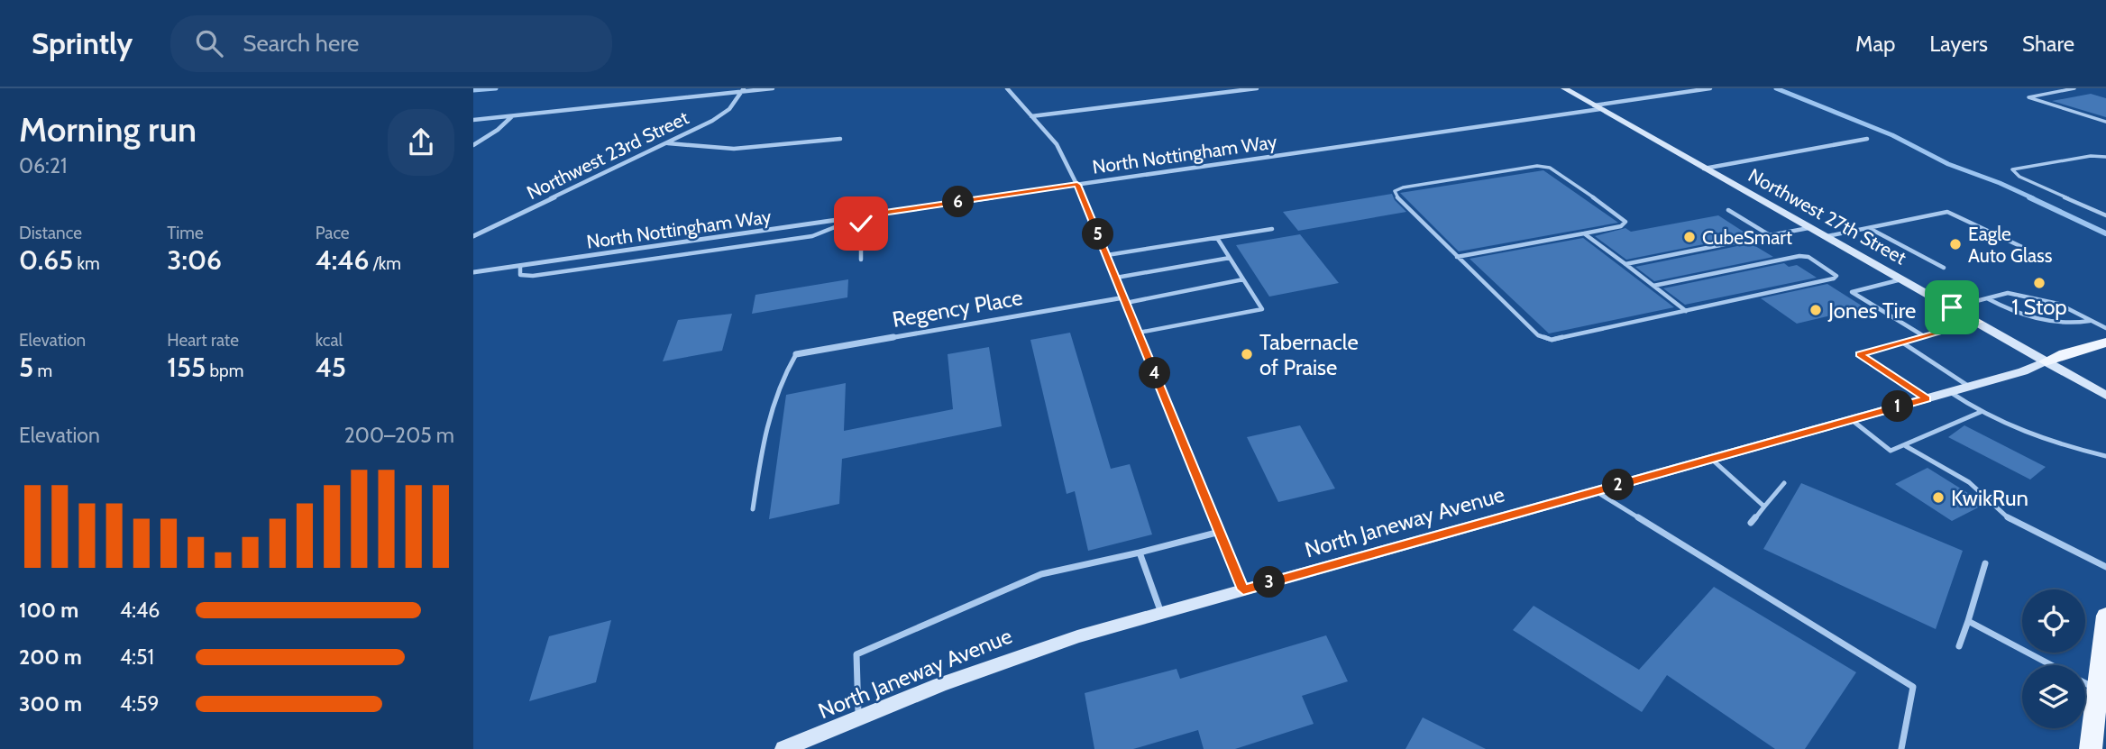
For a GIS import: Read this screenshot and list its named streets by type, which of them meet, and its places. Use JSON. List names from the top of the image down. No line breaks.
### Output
{"streets":{"main road":["Northwest 27th Street","North Janeway Avenue"],"street":["North Nottingham Way","Northwest 23rd Street","Regency Place"]},"crossings":[["North Nottingham Way","Northwest 27th Street"],["Northwest 27th Street","North Janeway Avenue"]],"places":["CubeSmart","Eagle Auto Glass","1 Stop","Jones Tire","Tabernacle of Praise","KwikRun"],"page":{"header":"Sprintly","search":"Search here","nav":["Map","Layers","Share"],"heading":["Morning run","06:21"],"pins":["6","5","4","1","2","3"],"stats":[["Distance","0.65 km"],["Time","3:06"],["Pace","4:46 /km"],["Elevation","5 m"],["Heart rate","155 bpm"],["kcal","45"]],"chart":["Elevation","200–205 m"],"list":[{"name":"100 m","note":"4:46"},{"name":"200 m","note":"4:51"},{"name":"300 m","note":"4:59"}]}}
